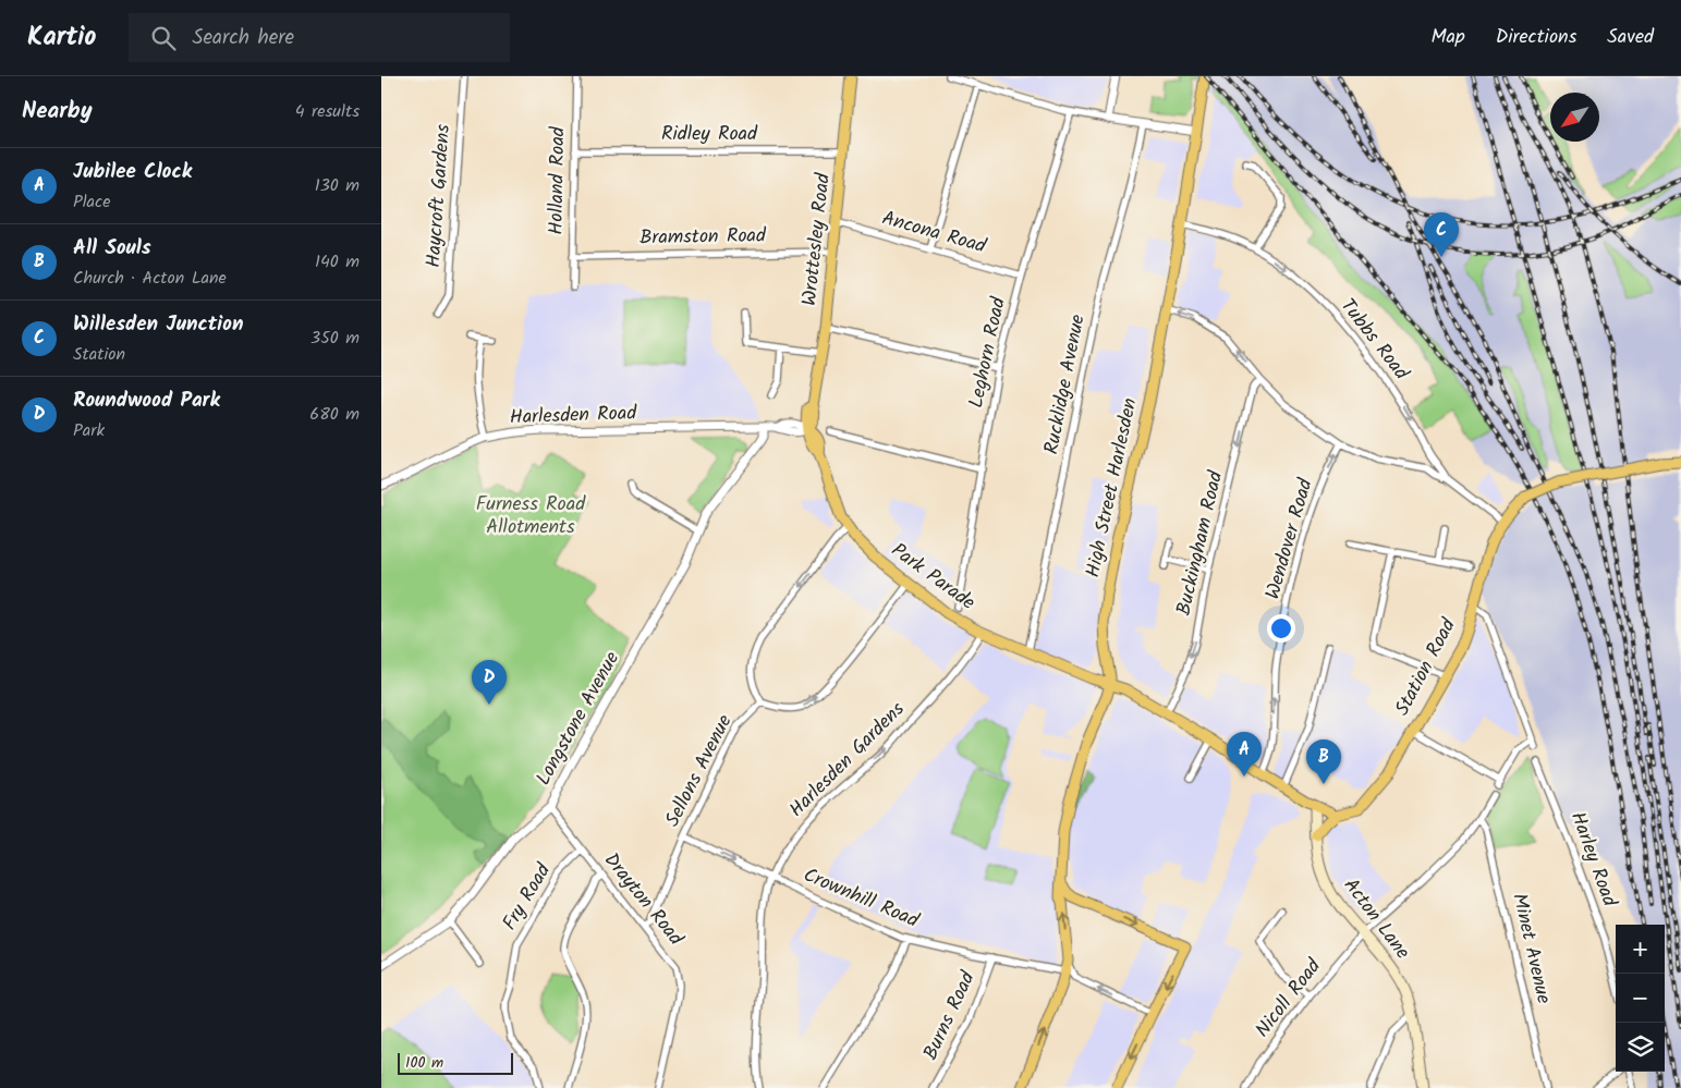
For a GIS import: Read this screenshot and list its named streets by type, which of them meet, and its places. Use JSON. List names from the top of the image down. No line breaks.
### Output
{"streets":{"main road":["Wrottesley Road","High Street Harlesden","Park Parade","Station Road","Acton Lane"],"street":["Ridley Road","Holland Road","Haycroft Gardens","Ancona Road","Bramston Road","Tubbs Road","Leghorn Road","Rucklidge Avenue","Harlesden Road","Wendover Road","Buckingham Road","Longstone Avenue","Harlesden Gardens","Sellons Avenue","Harley Road","Fry Road","Crownhill Road","Drayton Road","Minet Avenue","Nicoll Road","Burns Road"]},"crossings":[["Ridley Road","Holland Road"],["Ridley Road","Wrottesley Road"],["Holland Road","Bramston Road"],["Ancona Road","Wrottesley Road"],["Ancona Road","Leghorn Road"],["Bramston Road","Wrottesley Road"],["Wrottesley Road","Harlesden Road"],["Wrottesley Road","Park Parade"],["Tubbs Road","High Street Harlesden"],["Tubbs Road","Station Road"],["Rucklidge Avenue","Park Parade"],["Harlesden Road","Longstone Avenue"],["High Street Harlesden","Park Parade"],["Park Parade","Harlesden Gardens"],["Longstone Avenue","Drayton Road"],["Harlesden Gardens","Crownhill Road"],["Sellons Avenue","Crownhill Road"],["Sellons Avenue","Drayton Road"],["Fry Road","Drayton Road"],["Crownhill Road","Burns Road"],["Acton Lane","Nicoll Road"],["Minet Avenue","Nicoll Road"]],"one_way":["Tubbs Road","Buckingham Road","Harlesden Gardens"],"parks":["Furness Road Allotments"],"scale_bar":"100 m","north":"bottom left","page":{"header":"Kartio","search":"Search here","nav":["Map","Directions","Saved"],"heading":["Nearby","4 results"],"list":[{"mark":"A","name":"Jubilee Clock","note":"Place","value":"130 m"},{"mark":"B","name":"All Souls","note":"Church · Acton Lane","value":"140 m"},{"mark":"C","name":"Willesden Junction","note":"Station","value":"350 m"},{"mark":"D","name":"Roundwood Park","note":"Park","value":"680 m"}],"pins":["C","D","A","B"],"map_buttons":["+","−"],"scale":"100 m"}}
